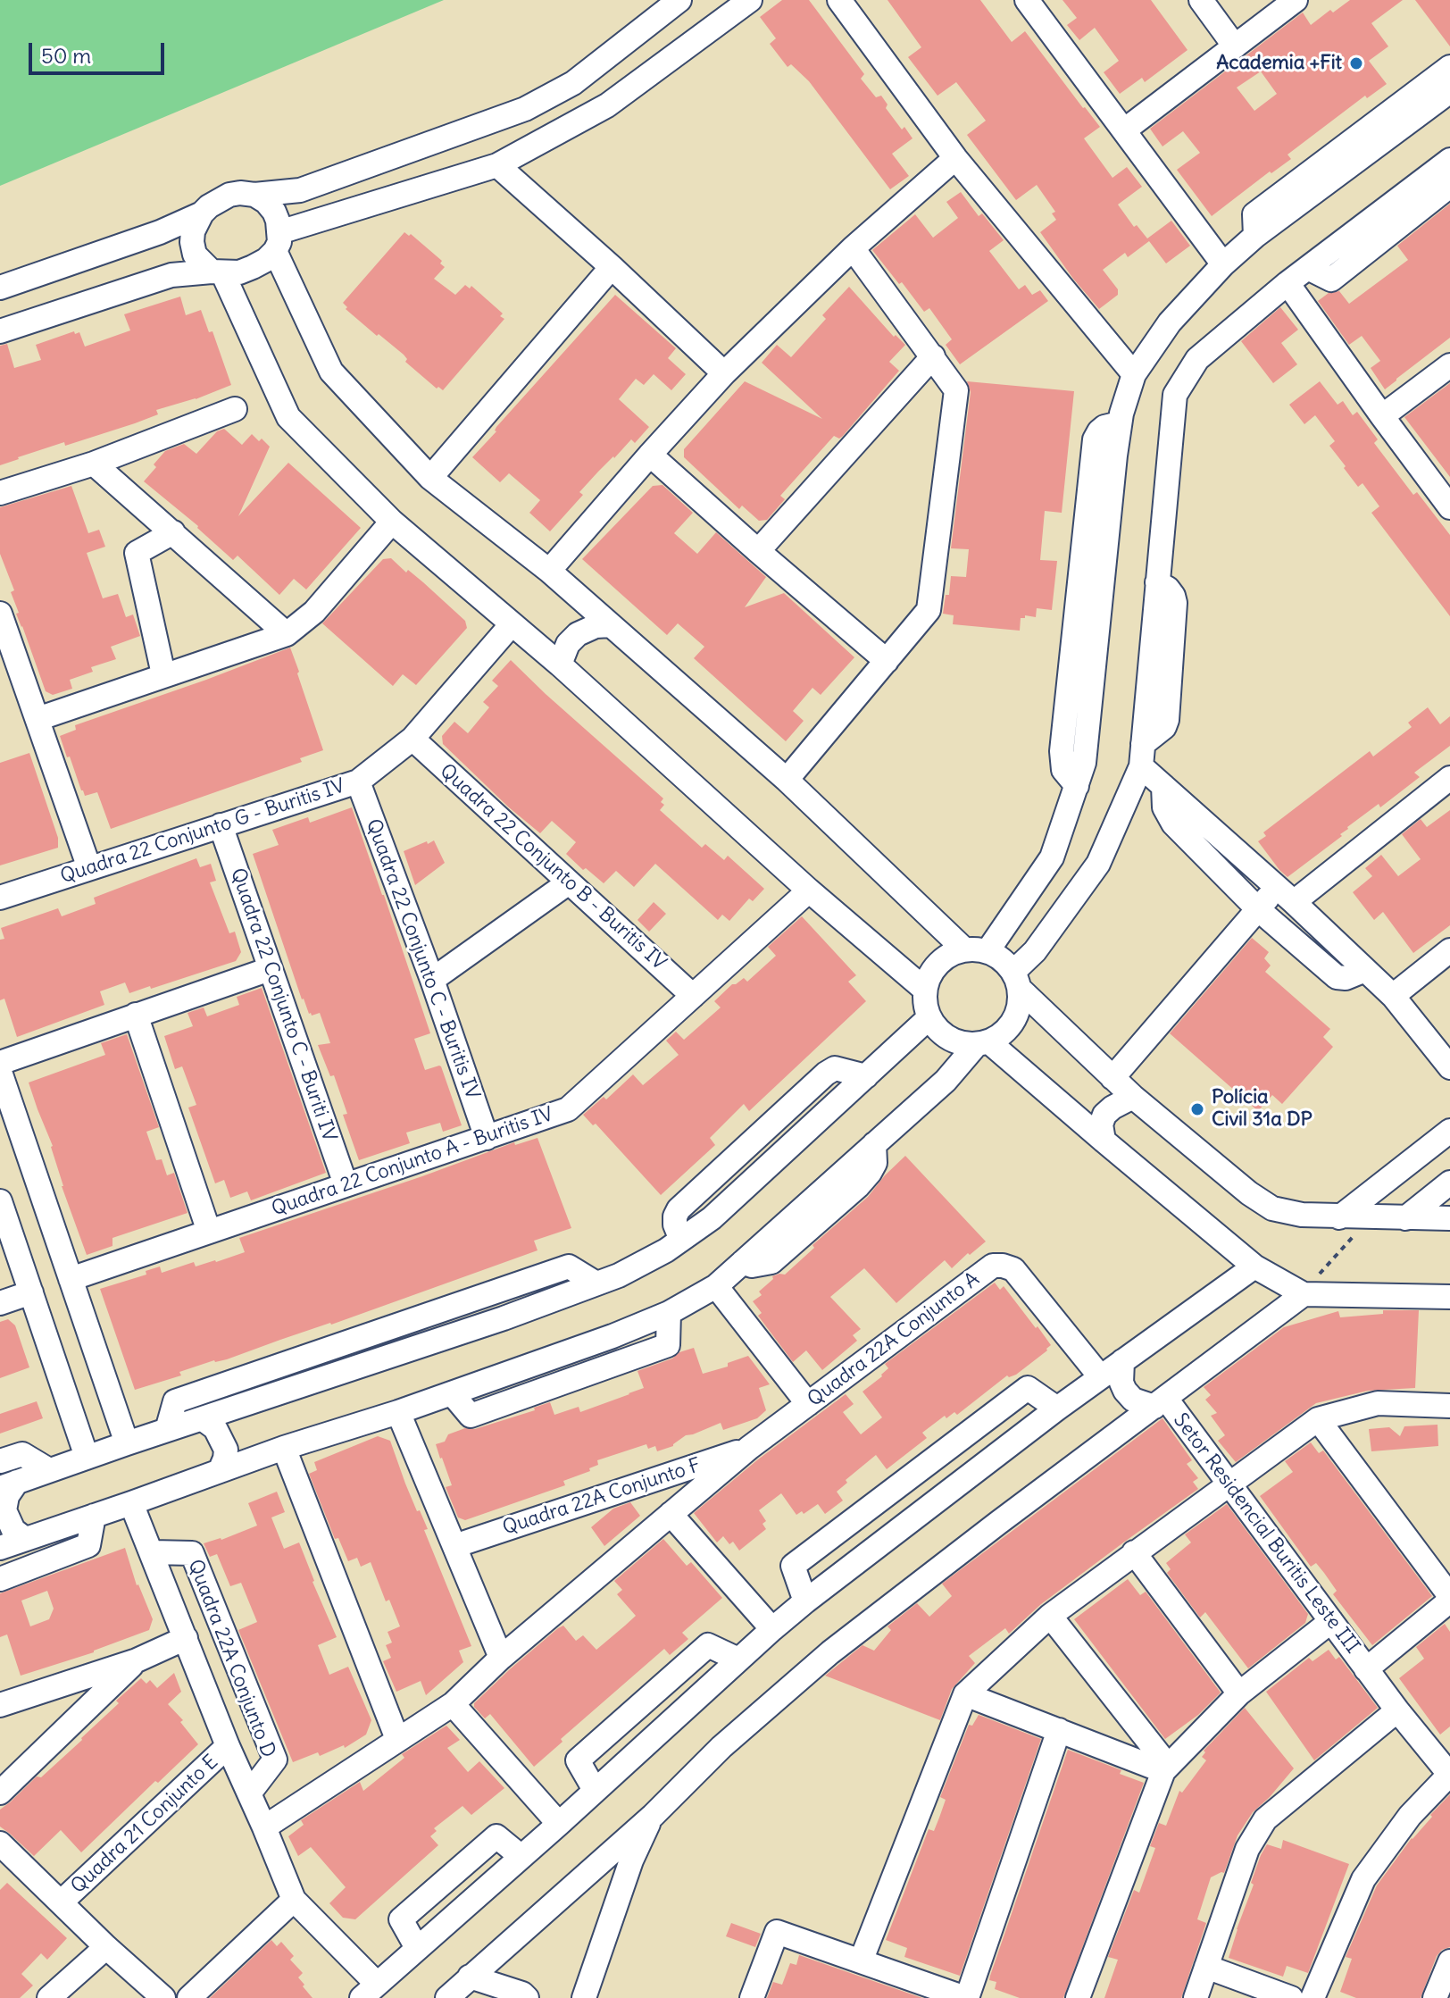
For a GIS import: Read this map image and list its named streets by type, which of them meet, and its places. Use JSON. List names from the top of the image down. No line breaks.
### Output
{"streets":{"street":["Quadra 22 Conjunto G - Buritis IV","Quadra 22 Conjunto B - Buritis IV","Quadra 22 Conjunto C - Buritis IV","Quadra 22 Conjunto C - Buriti IV","Quadra 22 Conjunto A - Buritis IV","Quadra 22A Conjunto A","Quadra 22A Conjunto F","Setor Residencial Buritis Leste III","Quadra 22A Conjunto D","Quadra 21 Conjunto E"]},"crossings":[["Quadra 22 Conjunto G - Buritis IV","Quadra 22 Conjunto B - Buritis IV"],["Quadra 22 Conjunto G - Buritis IV","Quadra 22 Conjunto C - Buritis IV"],["Quadra 22 Conjunto G - Buritis IV","Quadra 22 Conjunto C - Buriti IV"],["Quadra 22 Conjunto B - Buritis IV","Quadra 22 Conjunto A - Buritis IV"],["Quadra 22 Conjunto C - Buritis IV","Quadra 22 Conjunto A - Buritis IV"],["Quadra 22 Conjunto C - Buriti IV","Quadra 22 Conjunto A - Buritis IV"],["Quadra 22A Conjunto A","Quadra 22A Conjunto F"]],"places":["Academia +Fit","Polícia Civil 31a DP"],"scale_bar":"50 m"}
